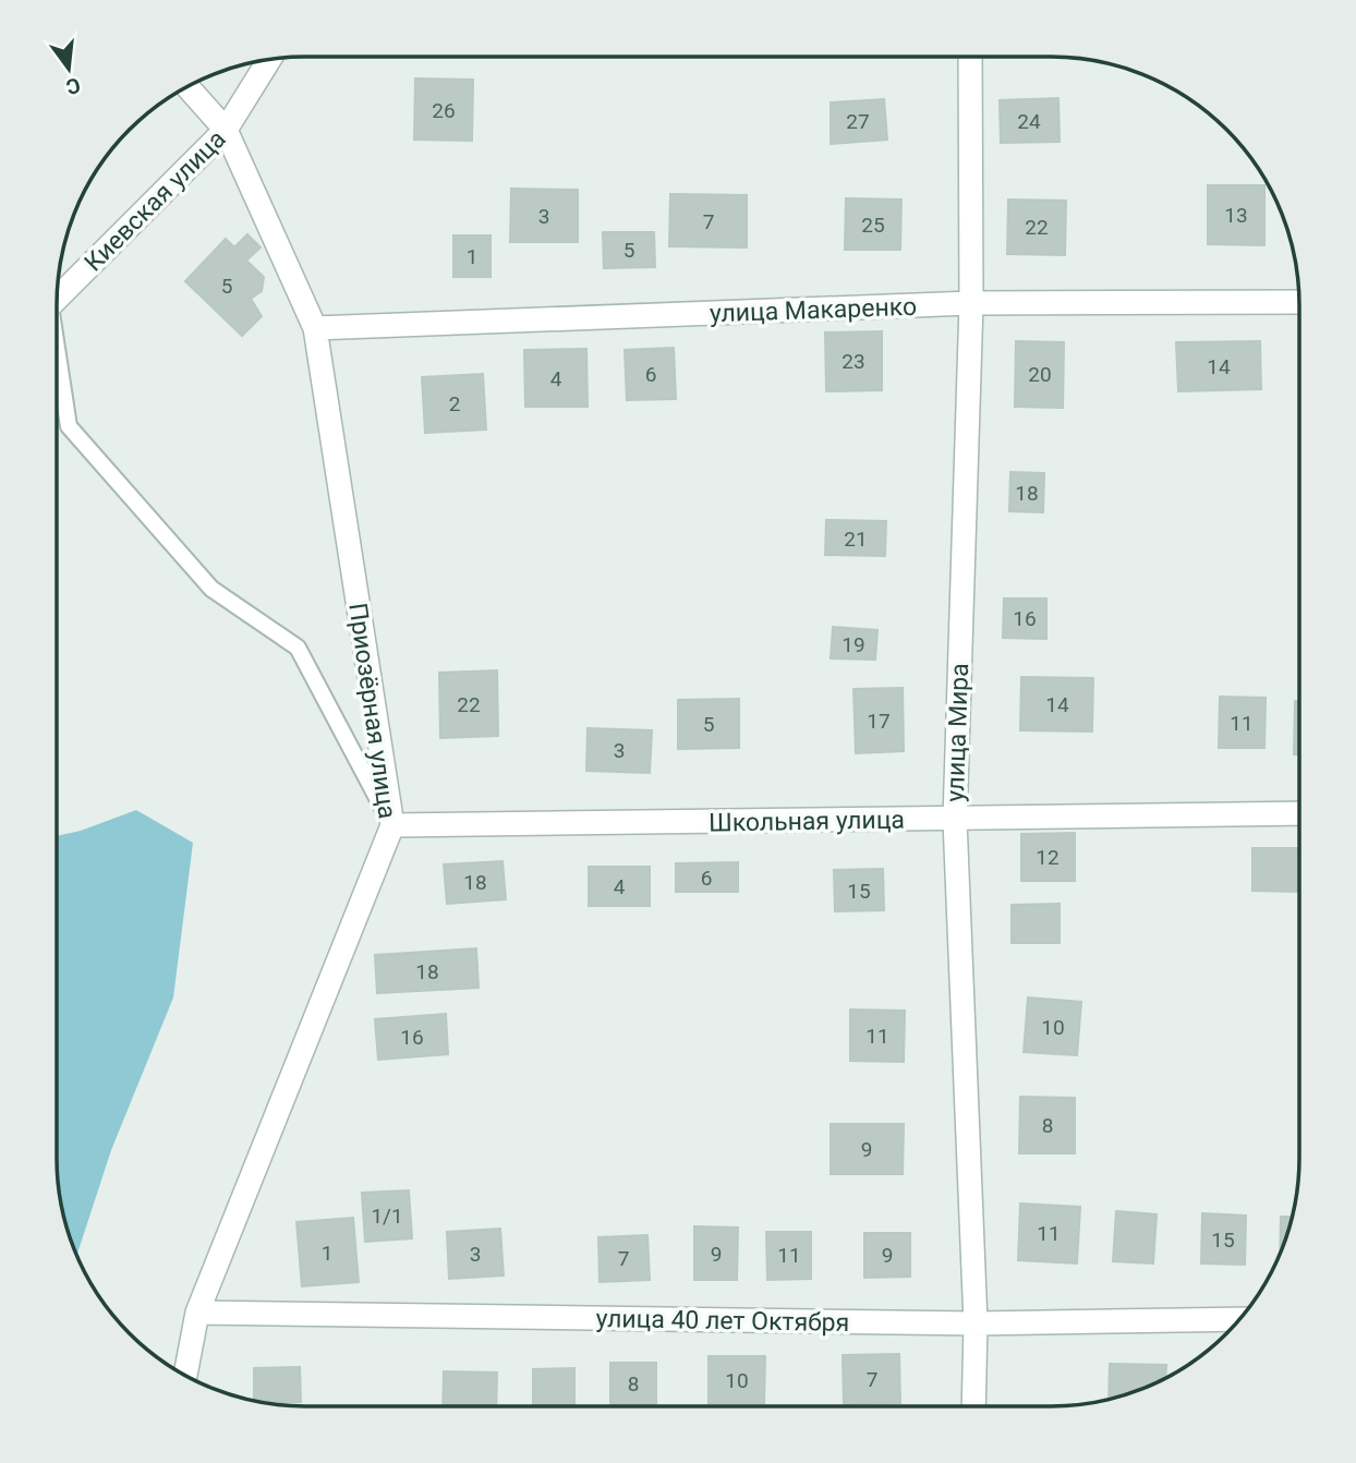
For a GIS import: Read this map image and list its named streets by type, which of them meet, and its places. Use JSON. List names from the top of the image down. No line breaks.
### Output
{"streets":{"street":["Киевская улица","улица Макаренко","Приозёрная улица","улица Мира","Школьная улица","улица 40 лет Октября"]},"crossings":[["Киевская улица","Приозёрная улица"],["улица Макаренко","Приозёрная улица"],["улица Макаренко","улица Мира"],["Приозёрная улица","Школьная улица"],["Приозёрная улица","улица 40 лет Октября"],["улица Мира","Школьная улица"],["улица Мира","улица 40 лет Октября"]],"house_numbers":["26","27","24","13","3","7","25","22","5","1","5","23","14","6","20","4","2","18","21","16","19","22","14","17","11","5","3","12","6","18","4","15","18","10","11","16","8","9","1/1","11","15","1","3","9","11","9","7","7","10","8"],"north":"bottom"}
